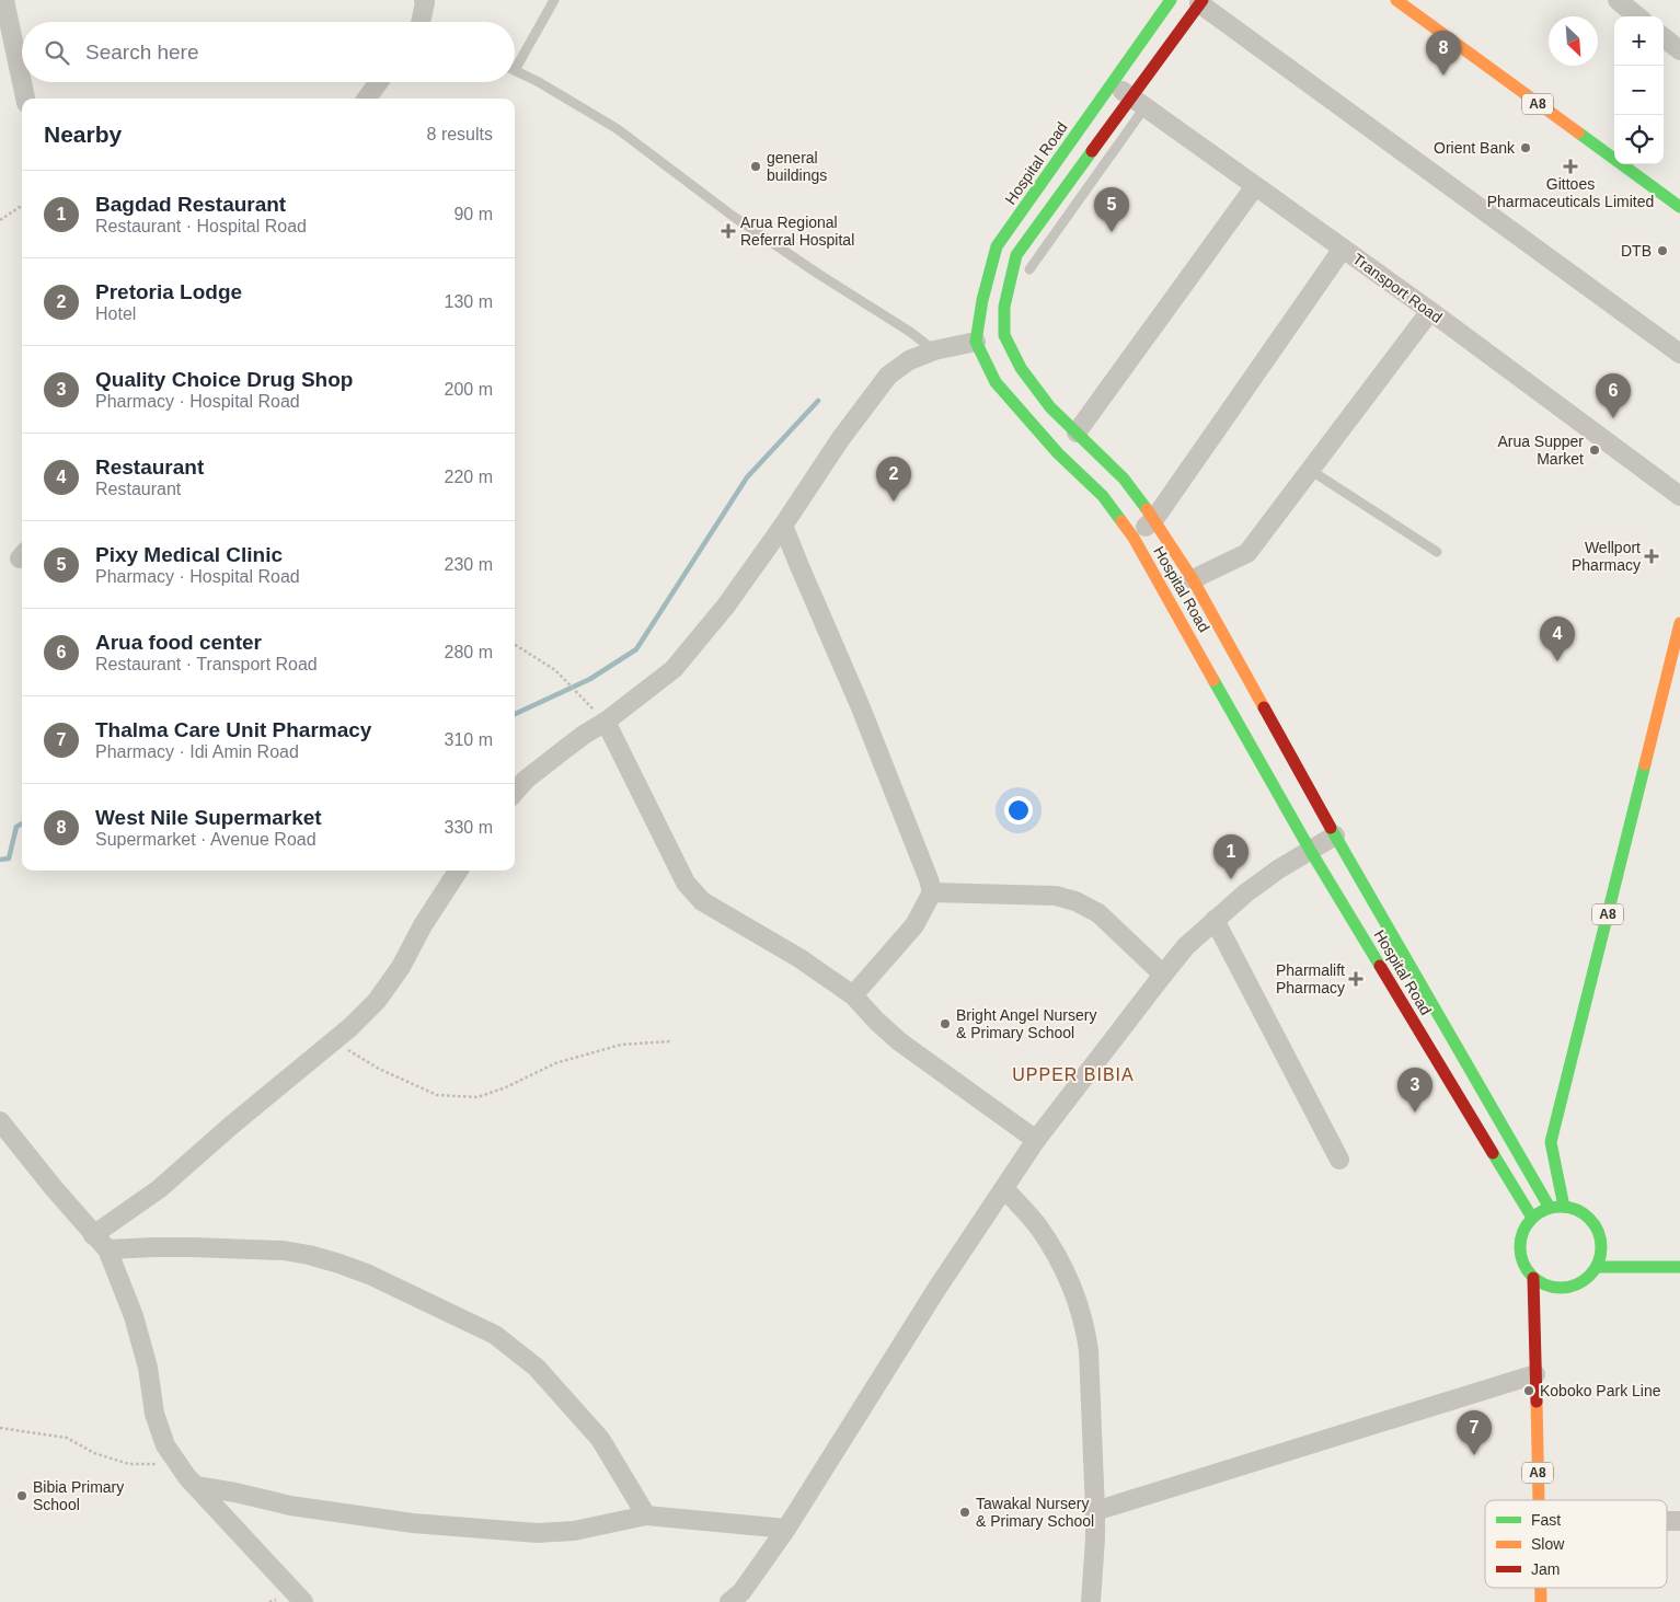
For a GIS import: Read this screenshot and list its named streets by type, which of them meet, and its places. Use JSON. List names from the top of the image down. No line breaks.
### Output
{"streets":{"main road":["A8","Hospital Road"],"street":["Transport Road"]},"crossings":[["A8","Hospital Road"],["Hospital Road","Transport Road"]],"districts":["UPPER BIBIA"],"places":{"other":["Orient Bank","general buildings","DTB","Arua Supper Market","Bright Angel Nursery & Primary School","Koboko Park Line","Bibia Primary School","Tawakal Nursery & Primary School"],"health":["Gittoes Pharmaceuticals Limited","Arua Regional Referral Hospital","Wellport Pharmacy","Pharmalift Pharmacy"]},"legend":["Fast","Slow","Jam"],"north":"bottom right","page":{"map_buttons":["+","−"],"search":"Search here","pins":["8","5","6","2","4","1","3","7"],"heading":["Nearby","8 results"],"list":[{"mark":"1","name":"Bagdad Restaurant","note":"Restaurant · Hospital Road","value":"90 m"},{"mark":"2","name":"Pretoria Lodge","note":"Hotel","value":"130 m"},{"mark":"3","name":"Quality Choice Drug Shop","note":"Pharmacy · Hospital Road","value":"200 m"},{"mark":"4","name":"Restaurant","note":"Restaurant","value":"220 m"},{"mark":"5","name":"Pixy Medical Clinic","note":"Pharmacy · Hospital Road","value":"230 m"},{"mark":"6","name":"Arua food center","note":"Restaurant · Transport Road","value":"280 m"},{"mark":"7","name":"Thalma Care Unit Pharmacy","note":"Pharmacy · Idi Amin Road","value":"310 m"},{"mark":"8","name":"West Nile Supermarket","note":"Supermarket · Avenue Road","value":"330 m"}]}}
